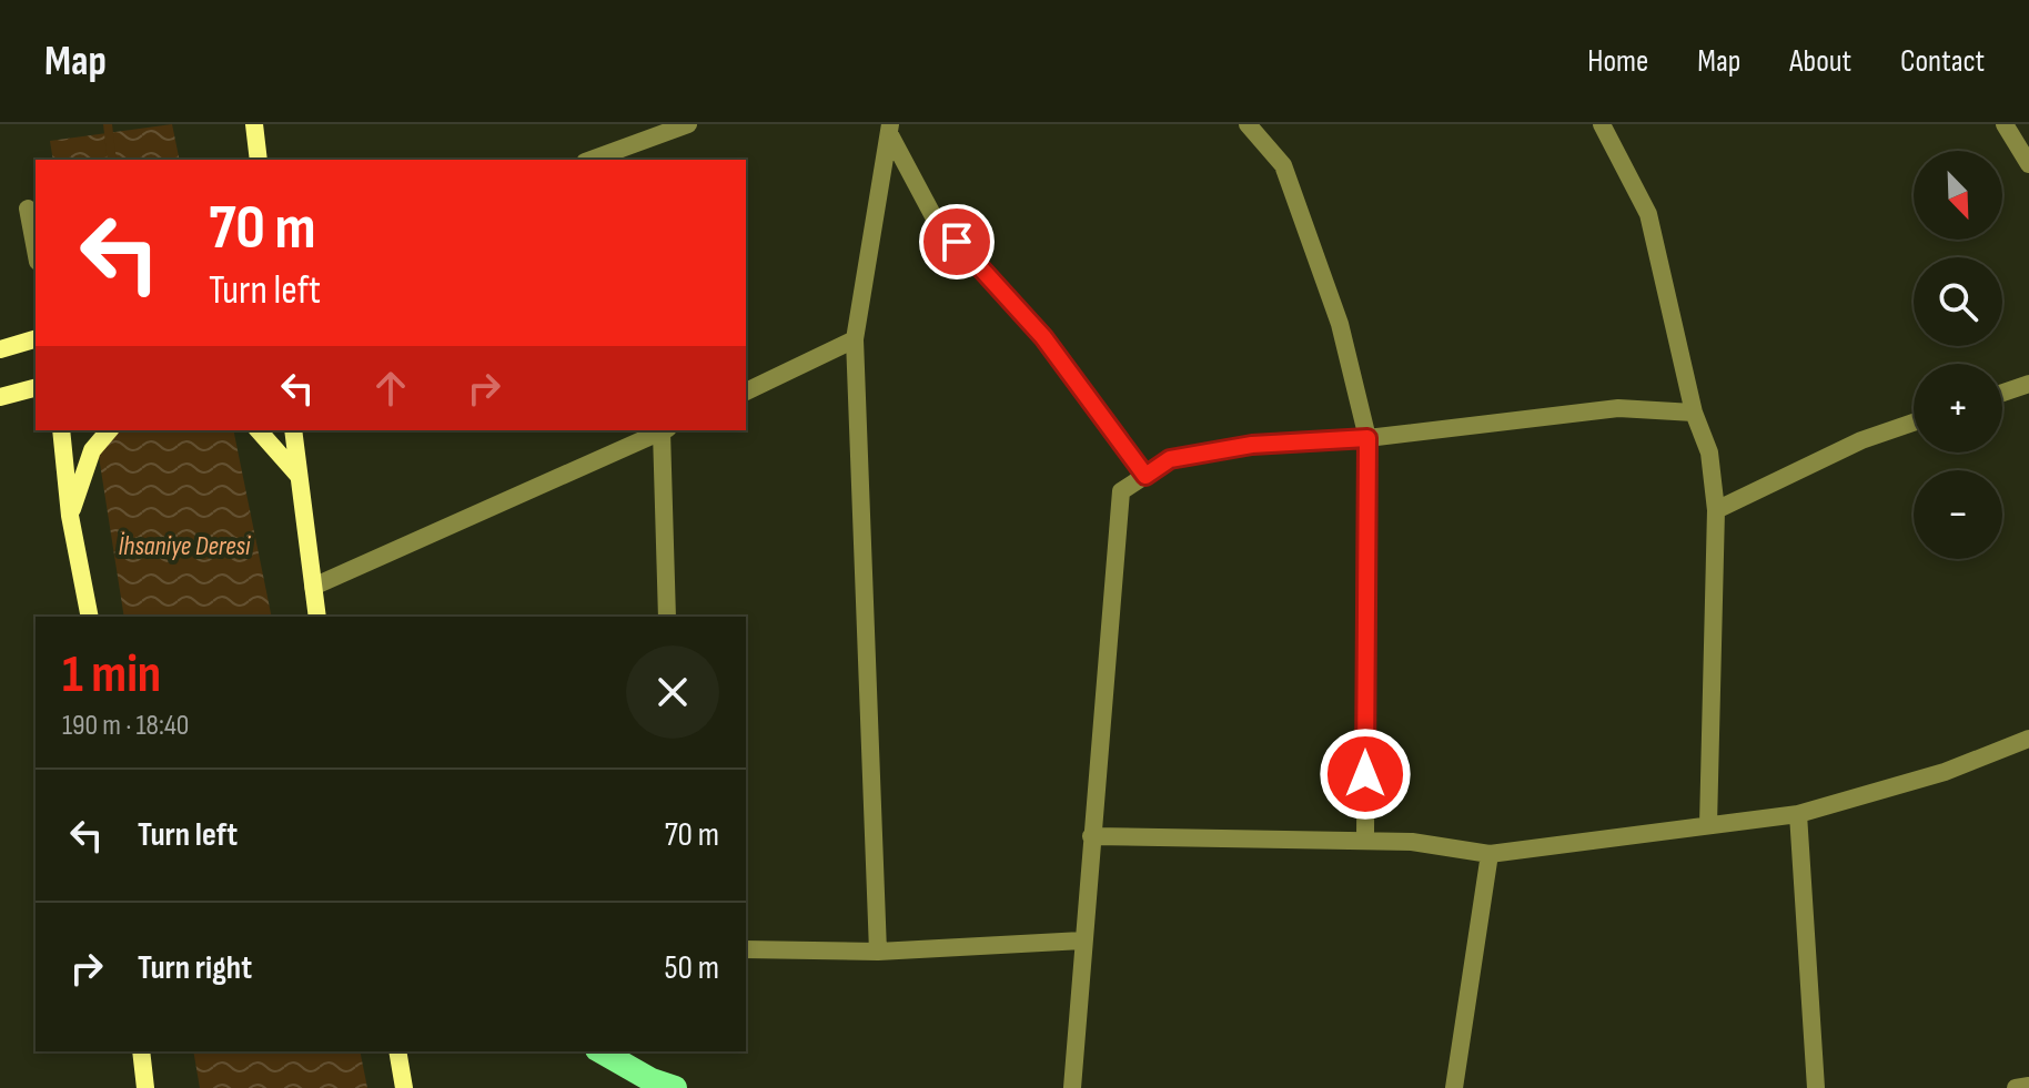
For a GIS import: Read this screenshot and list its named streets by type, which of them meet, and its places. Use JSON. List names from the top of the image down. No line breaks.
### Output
{"water":["İhsaniye Deresi"],"north":"bottom right","page":{"header":"Map","nav":["Home","Map","About","Contact"],"map_buttons":["+","−"],"turn":["70 m","Turn left"],"heading":["1 min","190 m · 18:40"],"list":[{"name":"Turn left","value":"70 m"},{"name":"Turn right","value":"50 m"}]}}
